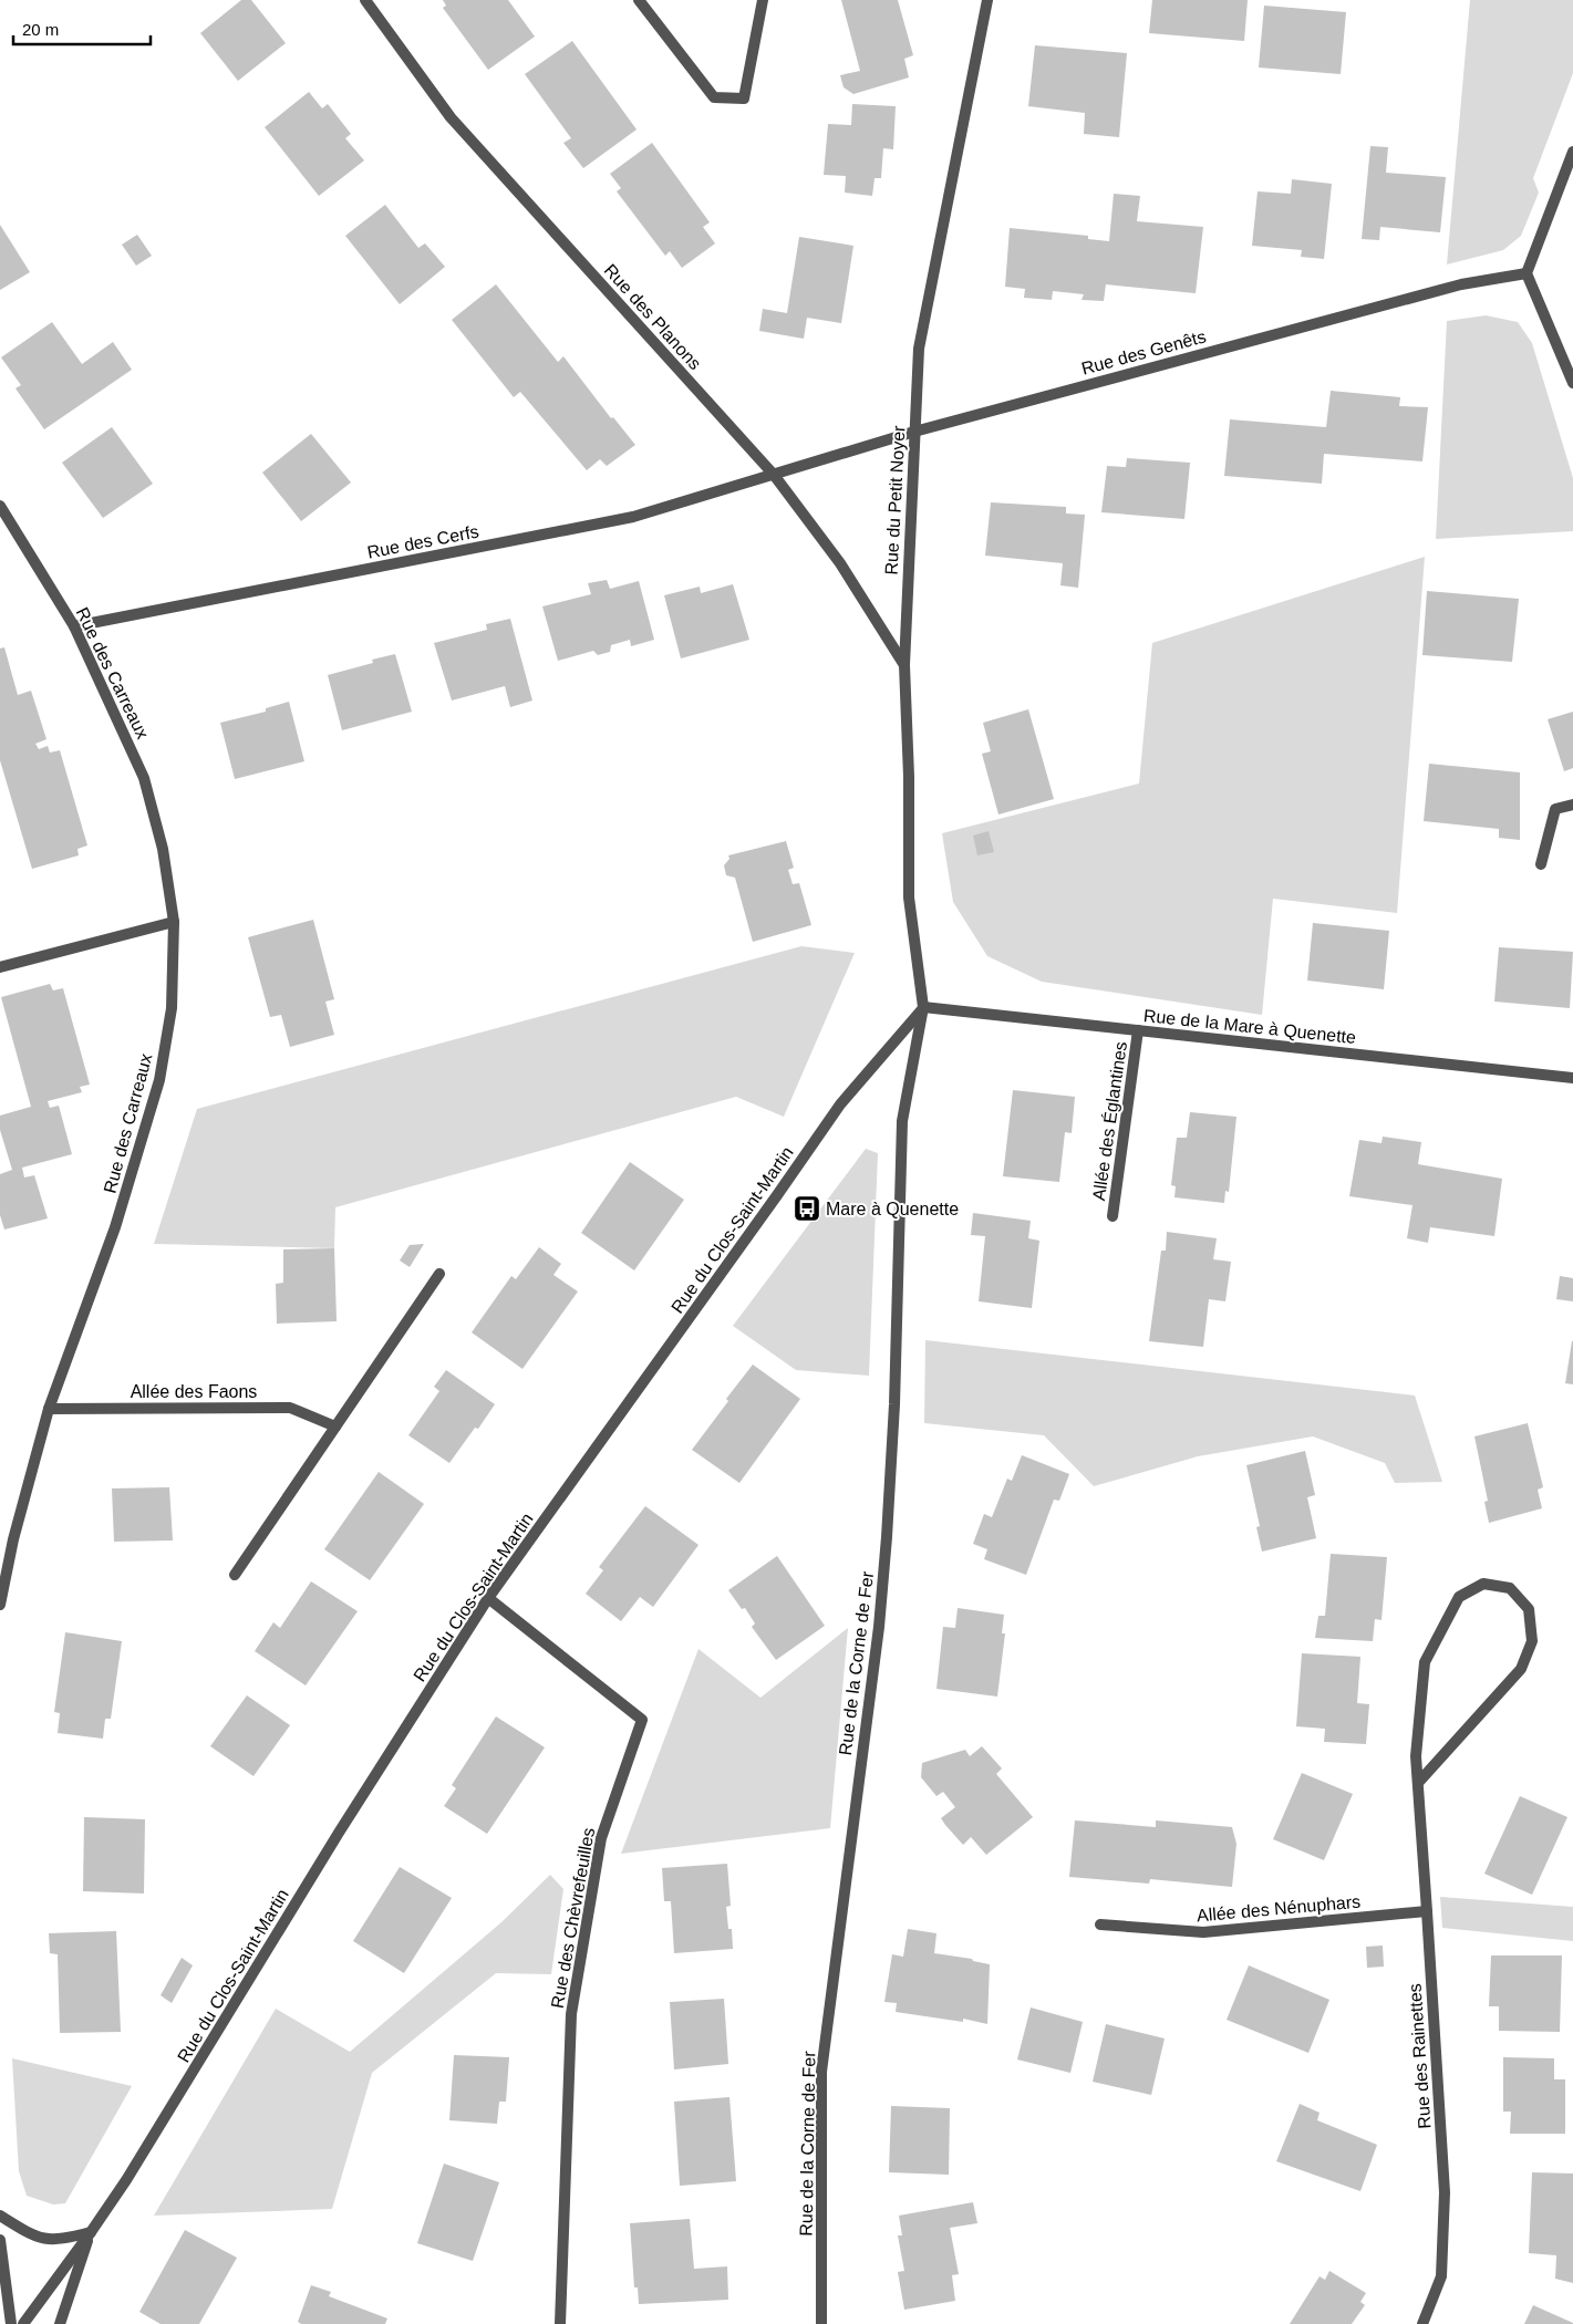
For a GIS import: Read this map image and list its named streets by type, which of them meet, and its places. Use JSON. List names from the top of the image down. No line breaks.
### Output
{"streets":{"street":["Rue des Planons","Rue des Genêts","Rue du Petit Noyer","Rue des Cerfs","Rue des Carreaux","Rue de la Mare à Quenette","Allée des Églantines","Rue du Clos-Saint-Martin","Allée des Faons","Rue de la Corne de Fer","Allée des Nénuphars","Rue des Chèvrefeuilles","Rue des Rainettes"]},"crossings":[["Rue des Planons","Rue des Genêts"],["Rue des Planons","Rue du Petit Noyer"],["Rue des Planons","Rue des Cerfs"],["Rue des Genêts","Rue du Petit Noyer"],["Rue des Genêts","Rue des Cerfs"],["Rue du Petit Noyer","Rue de la Mare à Quenette"],["Rue du Petit Noyer","Rue du Clos-Saint-Martin"],["Rue du Petit Noyer","Rue de la Corne de Fer"],["Rue des Cerfs","Rue des Carreaux"],["Rue des Carreaux","Allée des Faons"],["Rue de la Mare à Quenette","Allée des Églantines"],["Rue de la Mare à Quenette","Rue du Clos-Saint-Martin"],["Rue de la Mare à Quenette","Rue de la Corne de Fer"],["Rue du Clos-Saint-Martin","Rue de la Corne de Fer"],["Rue du Clos-Saint-Martin","Rue des Chèvrefeuilles"],["Allée des Nénuphars","Rue des Rainettes"]],"places":{"bus stop":["Mare à Quenette"]},"scale_bar":"20 m"}
